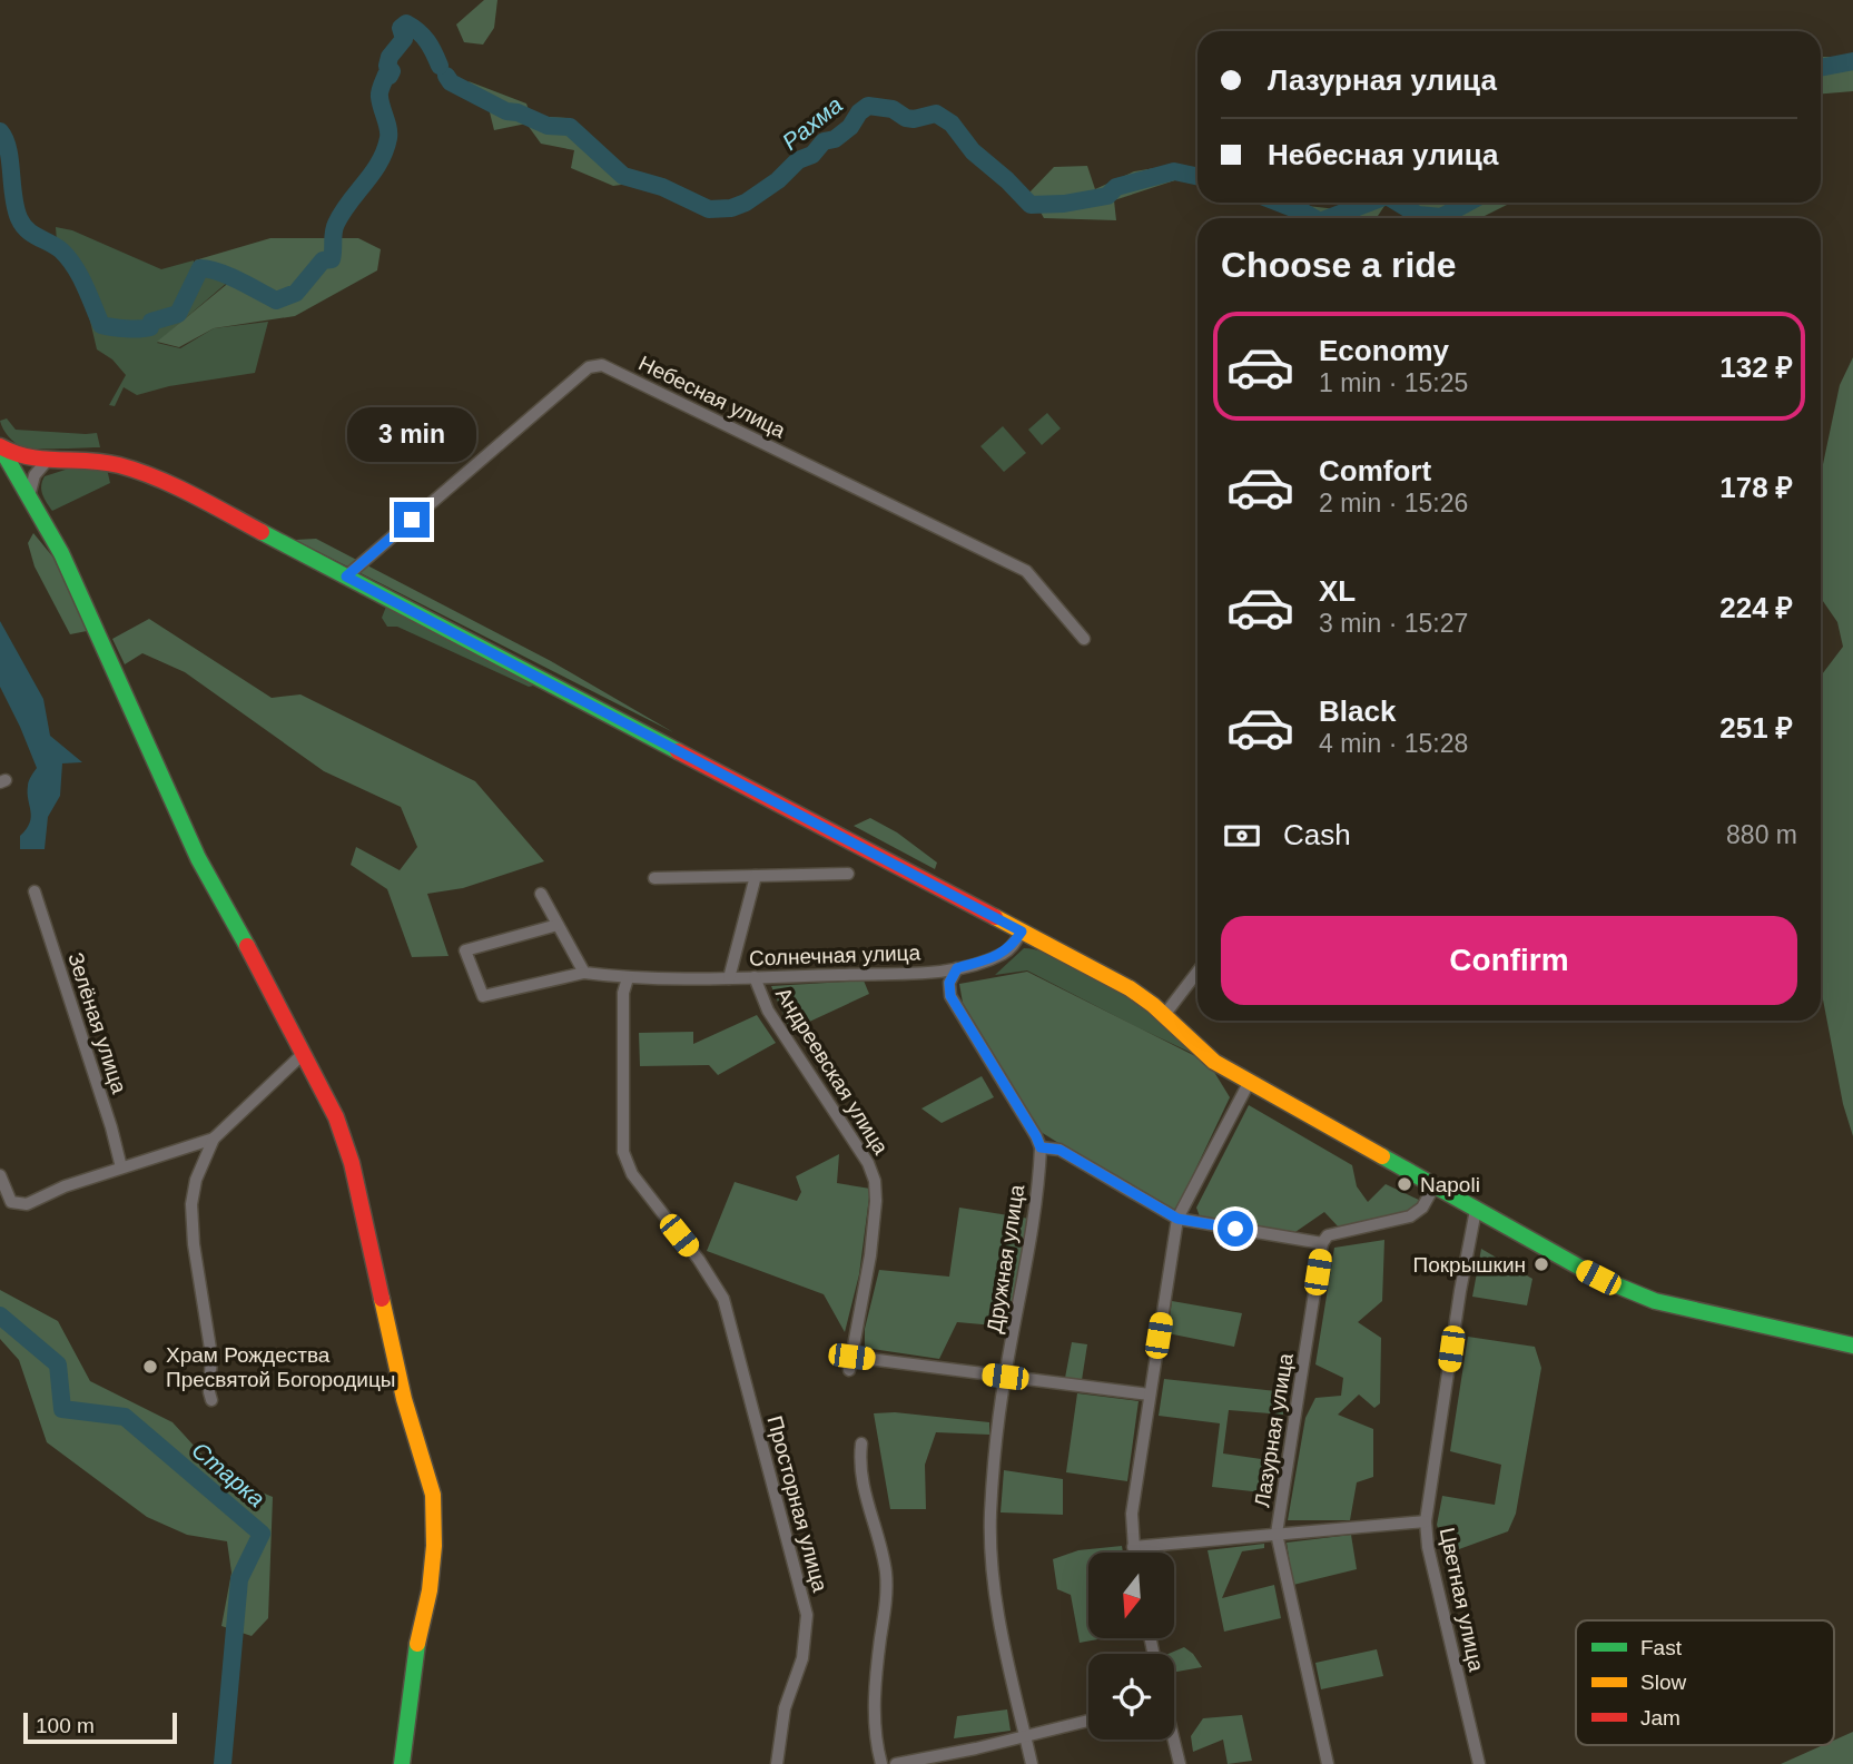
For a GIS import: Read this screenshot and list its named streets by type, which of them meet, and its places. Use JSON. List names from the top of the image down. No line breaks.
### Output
{"streets":{"street":["Небесная улица","Солнечная улица","Зелёная улица","Андреевская улица","Дружная улица","Лазурная улица","Просторная улица","Цветная улица"]},"crossings":[["Солнечная улица","Андреевская улица"],["Солнечная улица","Просторная улица"],["Андреевская улица","Дружная улица"]],"water":["Рахма","Старка"],"places":["Napoli","Покрышкин","Храм Рождества Пресвятой Богородицы"],"legend":["Fast","Slow","Jam"],"scale_bar":"100 m","north":"bottom","page":{"banner":["Лазурная улица","Небесная улица"],"heading":"Choose a ride","list":[{"name":"Economy","note":"1 min · 15:25","value":"132 ₽"},{"name":"Comfort","note":"2 min · 15:26","value":"178 ₽"},{"name":"XL","note":"3 min · 15:27","value":"224 ₽"},{"name":"Black","note":"4 min · 15:28","value":"251 ₽"}],"bubble":"3 min","pay":["Cash","880 m"],"buttons":"Confirm","scale":"100 m"}}
